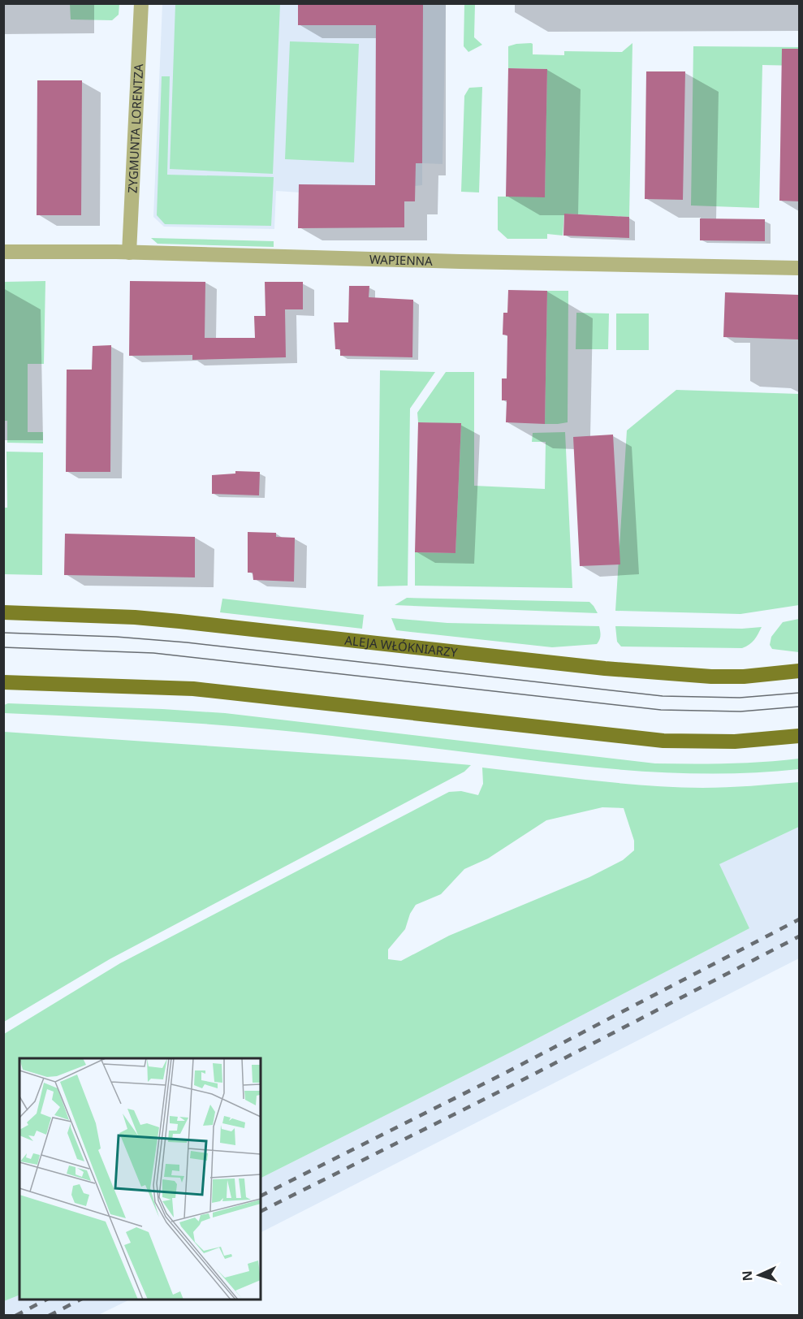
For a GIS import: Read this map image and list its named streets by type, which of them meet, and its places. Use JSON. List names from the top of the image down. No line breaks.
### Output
{"streets":{"main road":["ALEJA WŁÓKNIARZY"],"street":["ZYGMUNTA LORENTZA","WAPIENNA"]},"crossings":[["ZYGMUNTA LORENTZA","WAPIENNA"]],"north":"left"}
